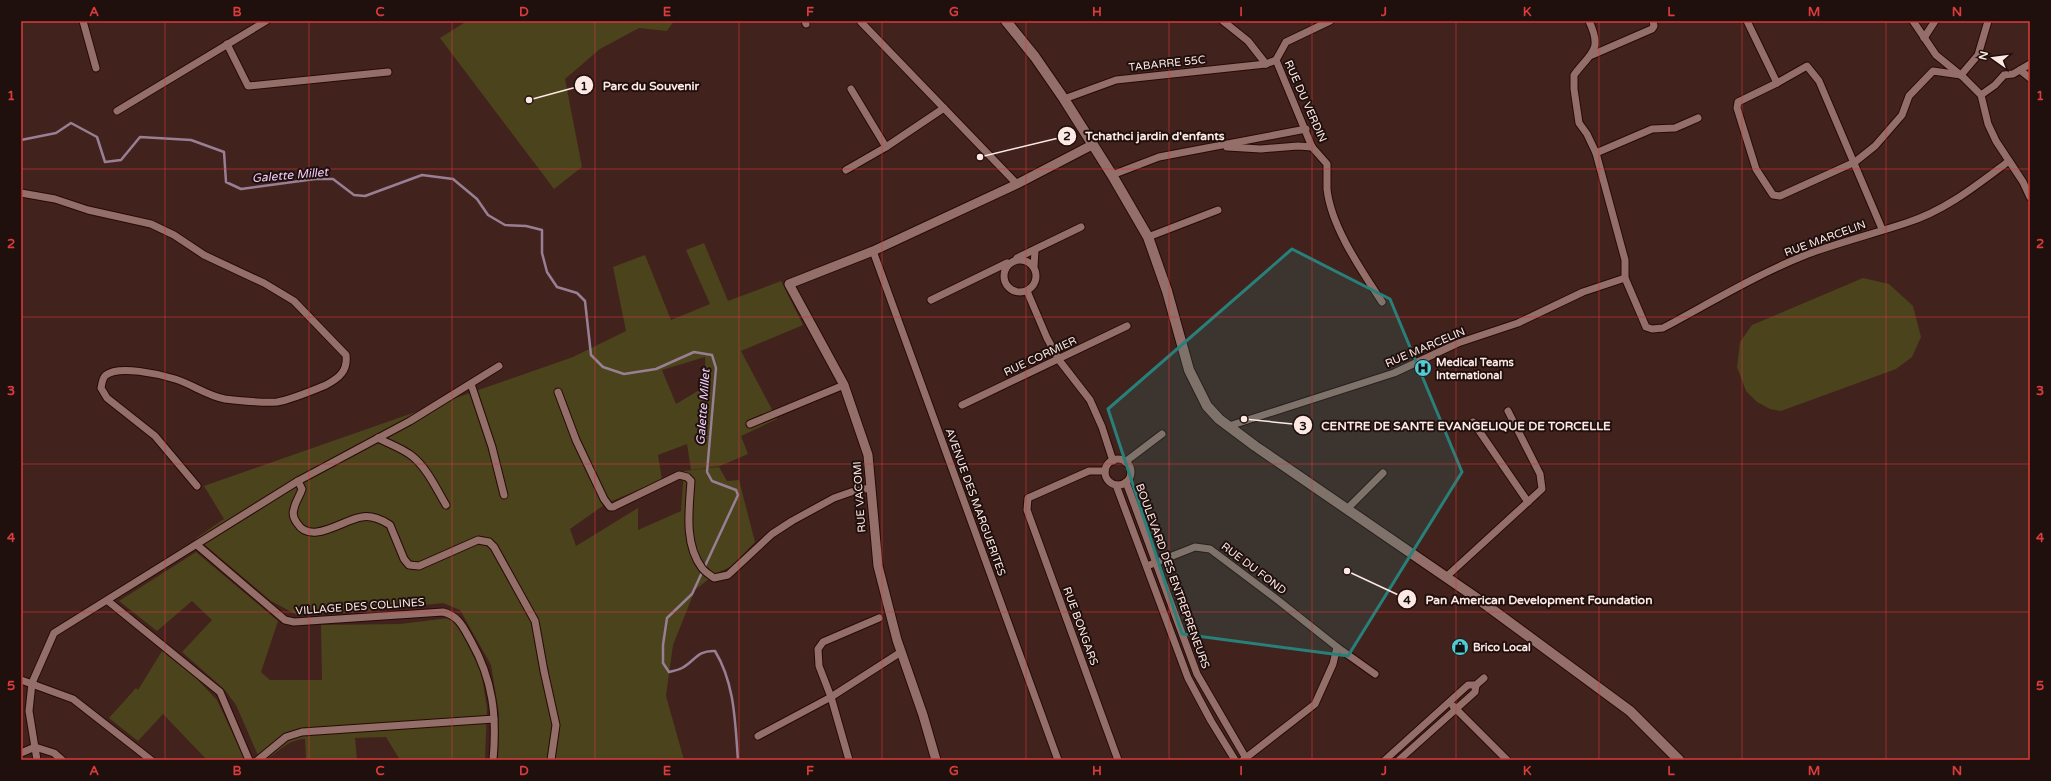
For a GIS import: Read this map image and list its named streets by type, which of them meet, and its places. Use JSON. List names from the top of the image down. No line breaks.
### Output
{"streets":{"street":["TABARRE 55C","RUE DU VERDIN","RUE MARCELIN","RUE CORMIER","RUE VACOMI","AVENUE DES MARGUERITES","RUE DU FOND","BOULEVARD DES ENTREPRENEURS","VILLAGE DES COLLINES","RUE BONGARS"]},"crossings":[["TABARRE 55C","RUE DU VERDIN"],["RUE VACOMI","AVENUE DES MARGUERITES"],["RUE DU FOND","BOULEVARD DES ENTREPRENEURS"],["BOULEVARD DES ENTREPRENEURS","RUE BONGARS"]],"water":["Galette Millet"],"places":{"other":["Parc du Souvenir","Tchathci jardin d'enfants","CENTRE DE SANTE EVANGELIQUE DE TORCELLE","Pan American Development Foundation"],"hospital":["Medical Teams International"],"shop":["Brico Local"]},"north":"left","grid":{"columns":["A","B","C","D","E","F","G","H","I","J","K","L","M","N"],"rows":["1","2","3","4","5"]}}
